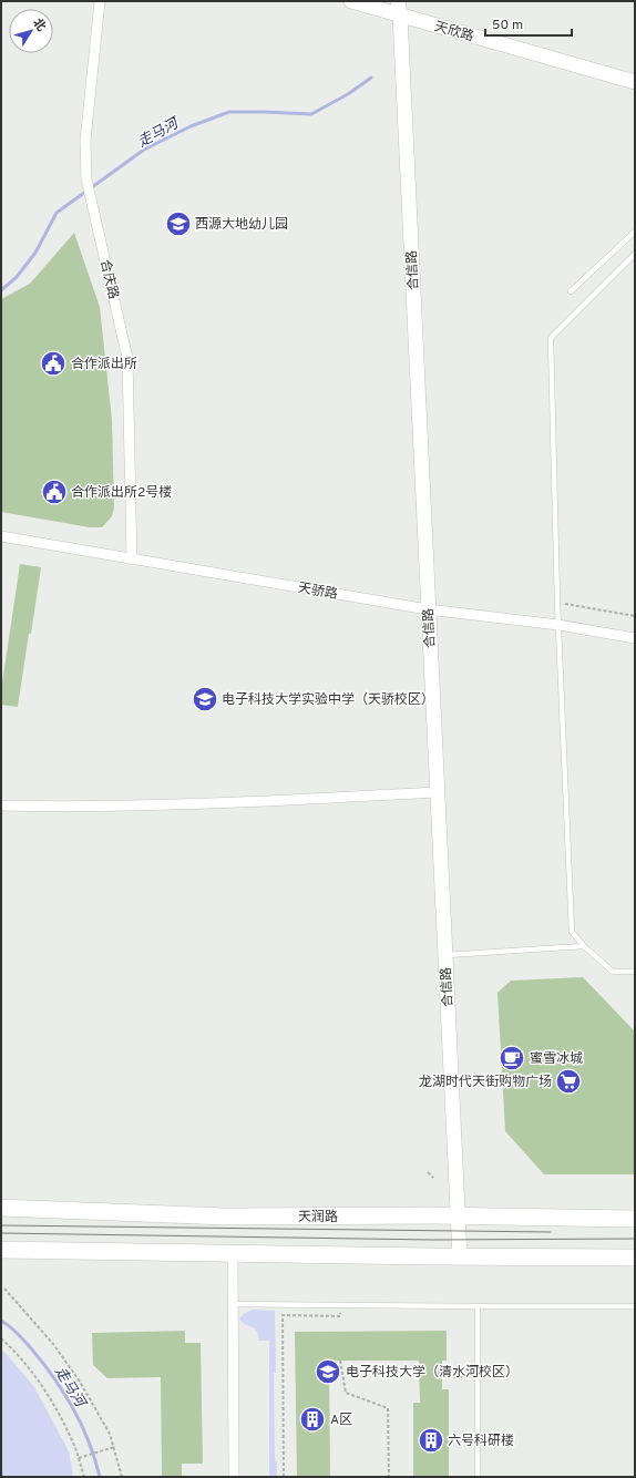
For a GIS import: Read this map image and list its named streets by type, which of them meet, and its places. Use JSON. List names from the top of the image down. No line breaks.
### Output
{"streets":{"main road":["天润路"],"street":["天欣路","合信路","合庆路","天骄路"]},"crossings":[["天欣路","合信路"],["合信路","天骄路"],["合信路","天润路"],["合庆路","天骄路"]],"water":["走马河"],"places":{"school or university":["西源大地幼儿园","电子科技大学实验中学（天骄校区）","电子科技大学（清水河校区）"],"public building":["合作派出所","合作派出所2号楼"],"cafe":["蜜雪冰城"],"supermarket":["龙湖时代天街购物广场"],"building":["A区","六号科研楼"]},"scale_bar":"50 m","north":"top right"}
